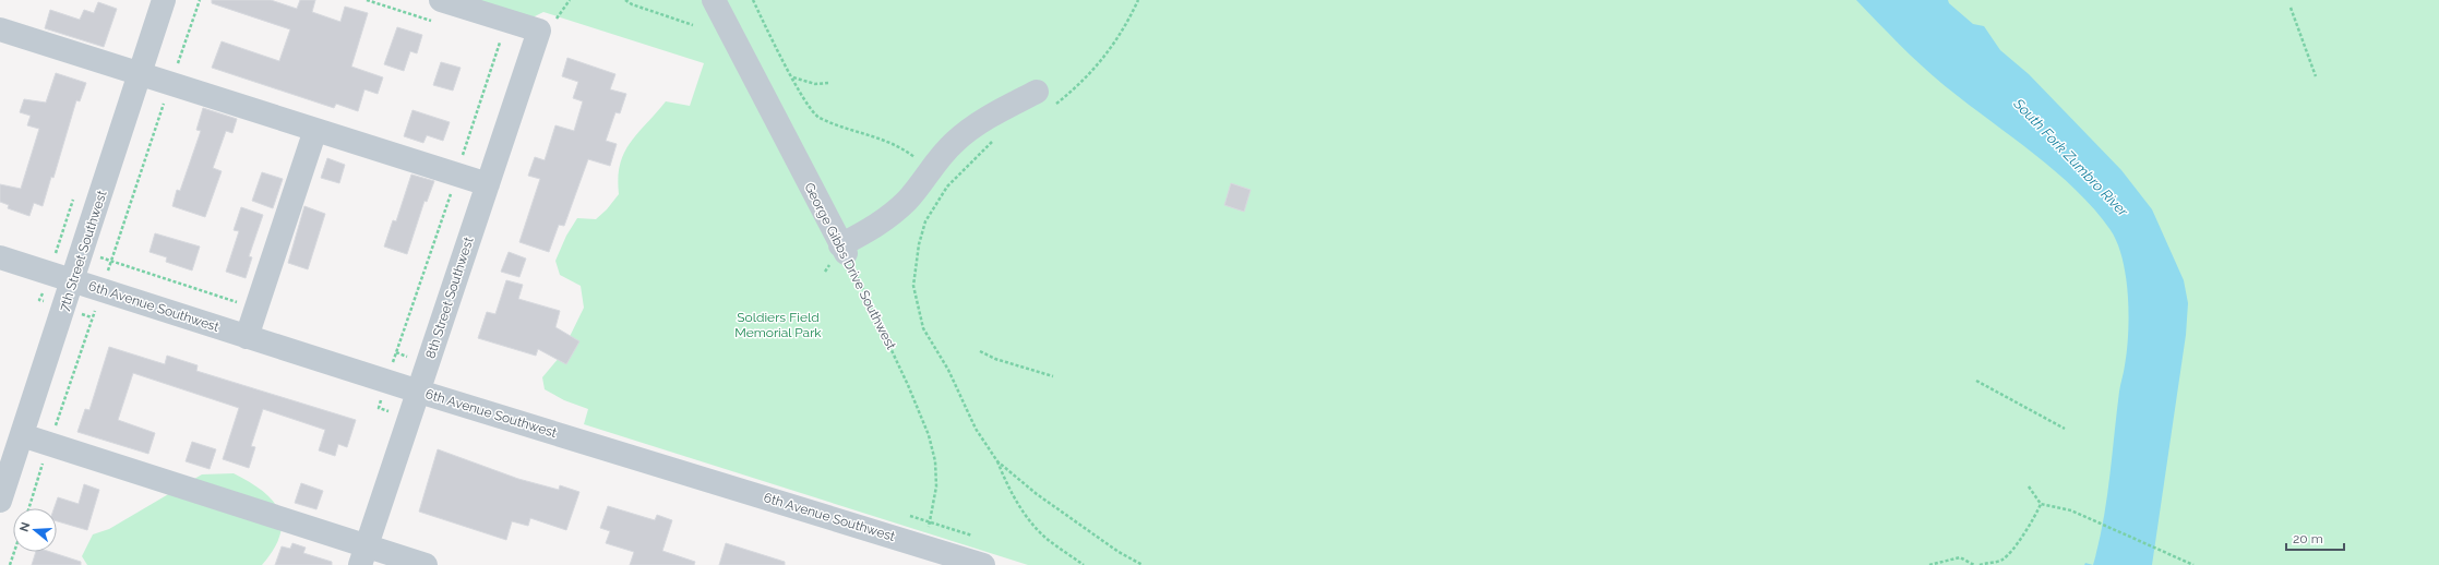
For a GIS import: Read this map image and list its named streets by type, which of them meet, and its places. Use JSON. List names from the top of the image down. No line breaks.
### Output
{"streets":{"street":["7th Street Southwest","George Gibbs Drive Southwest","8th Street Southwest","6th Avenue Southwest"]},"crossings":[["7th Street Southwest","6th Avenue Southwest"],["George Gibbs Drive Southwest","6th Avenue Southwest"],["8th Street Southwest","6th Avenue Southwest"]],"water":["South Fork Zumbro River"],"parks":["Soldiers Field Memorial Park"],"scale_bar":"20 m","north":"left"}
